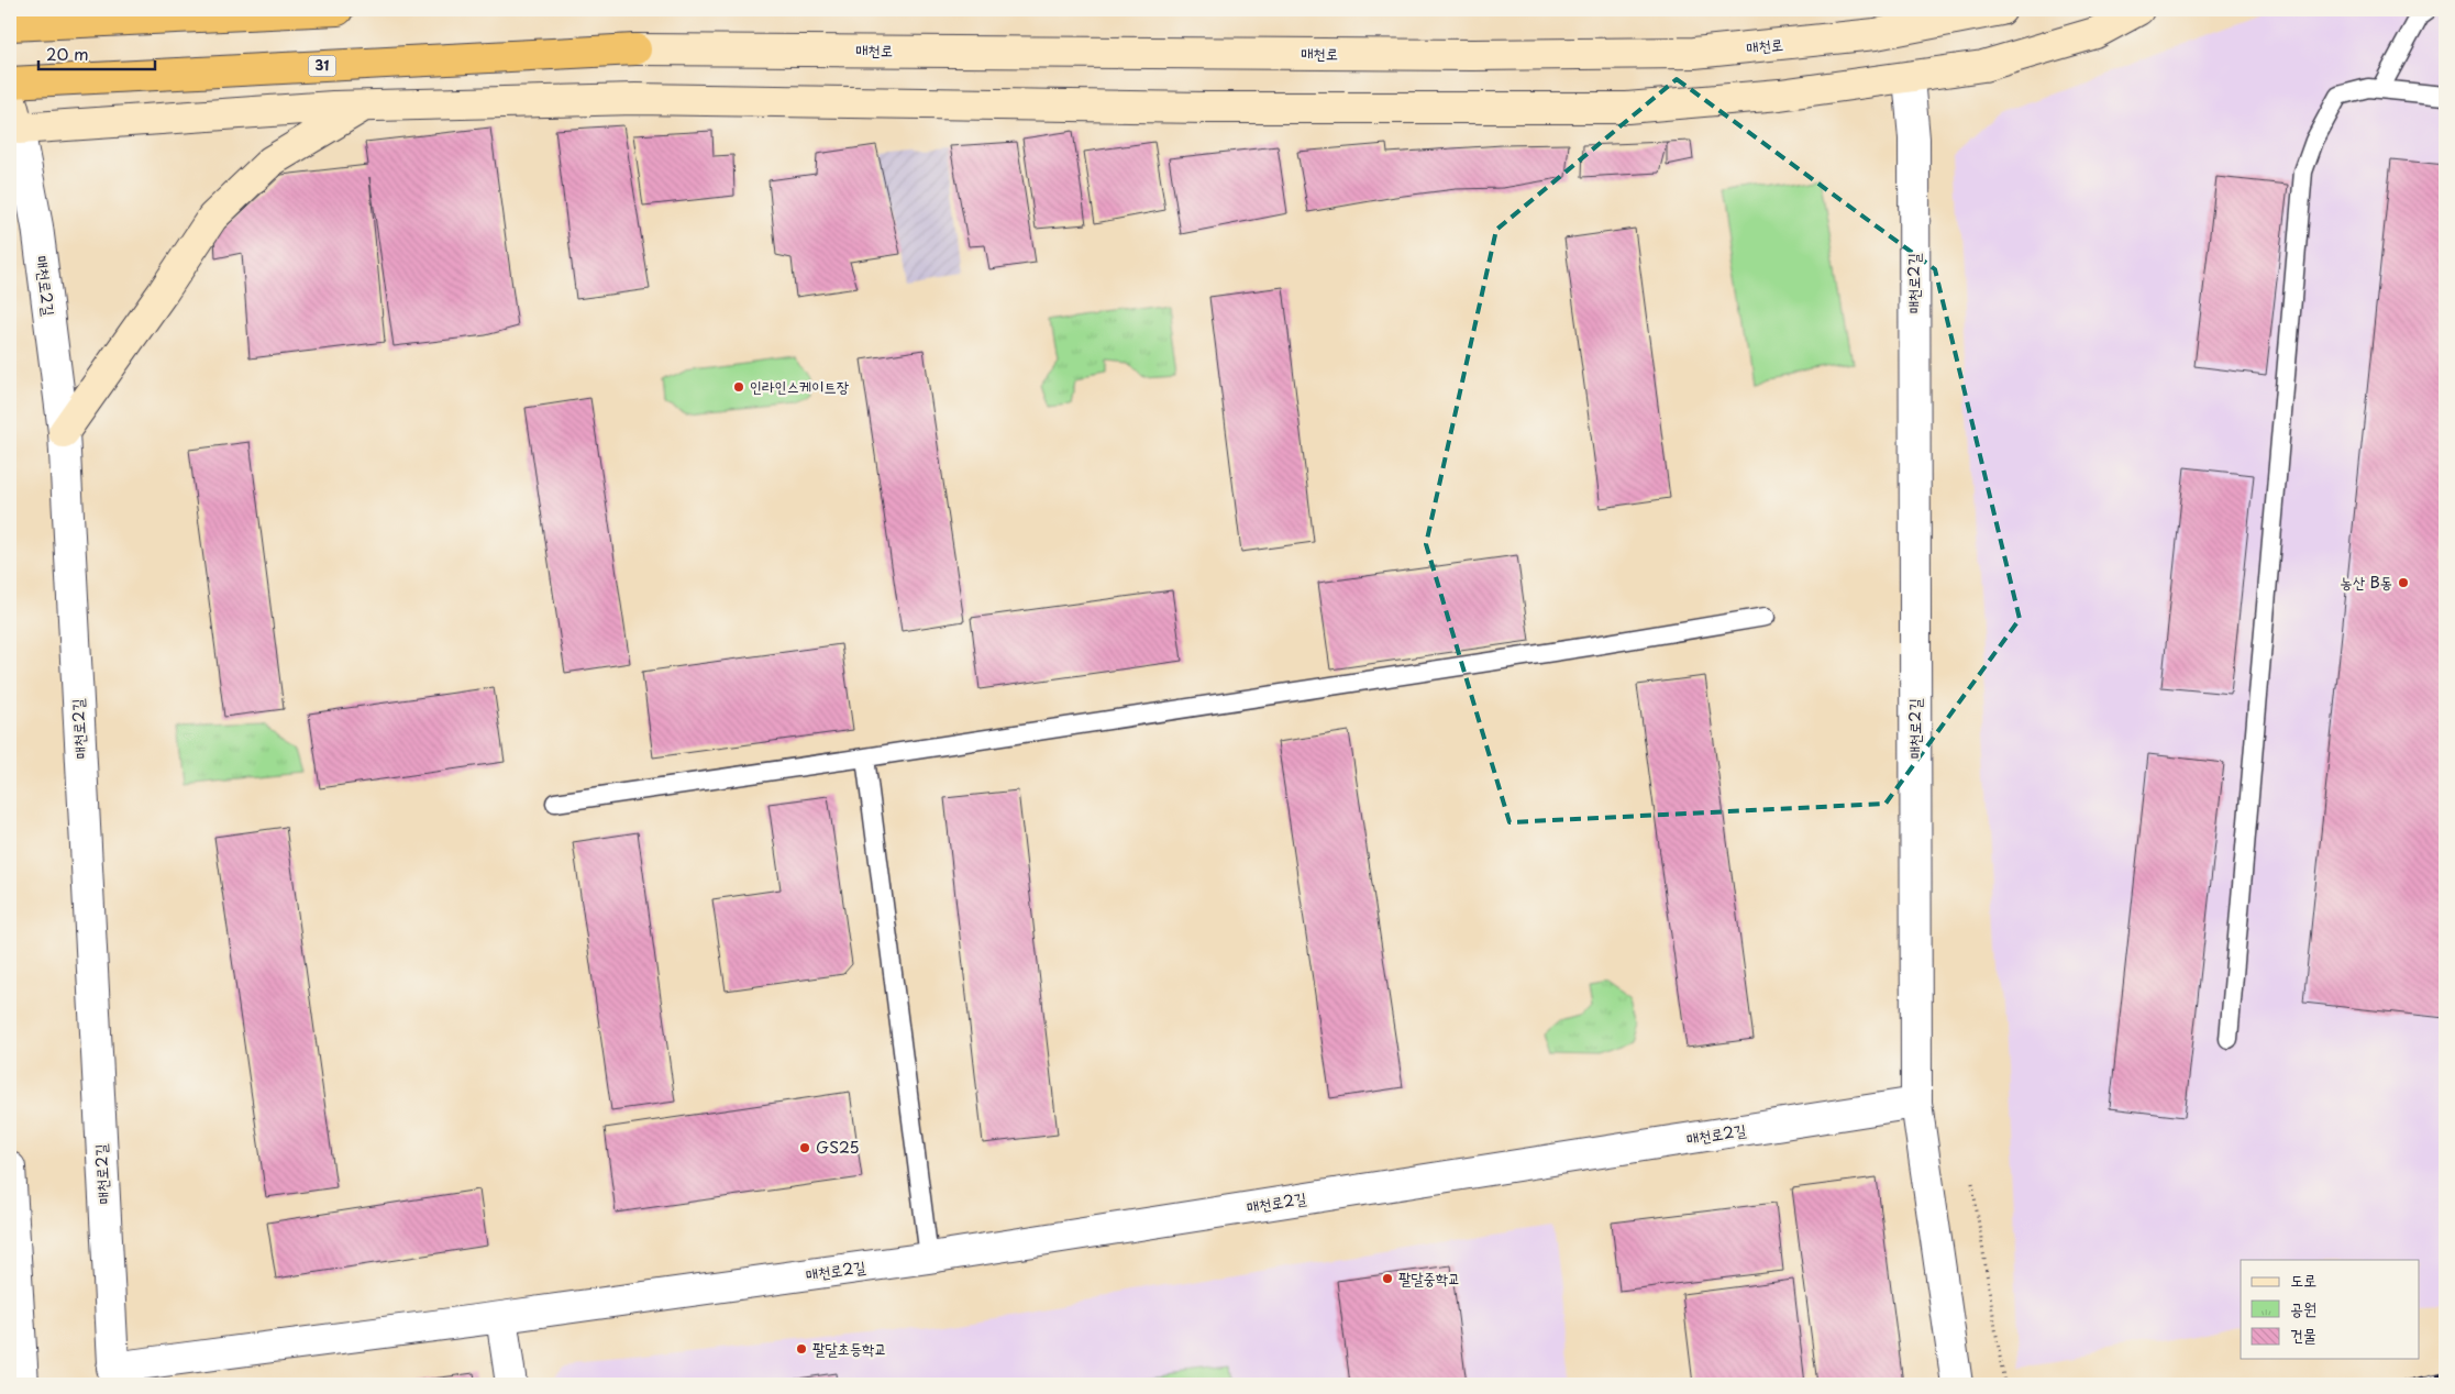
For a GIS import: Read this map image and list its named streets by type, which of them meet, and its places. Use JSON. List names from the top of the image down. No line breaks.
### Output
{"streets":{"highway":["31"],"main road":["매천로","매천로2길"]},"crossings":[["매천로","31"]],"places":["인라인스케이트장","농산 B동","GS25","팔달중학교","팔달초등학교"],"legend":["도로","공원","건물"],"scale_bar":"20 m"}
